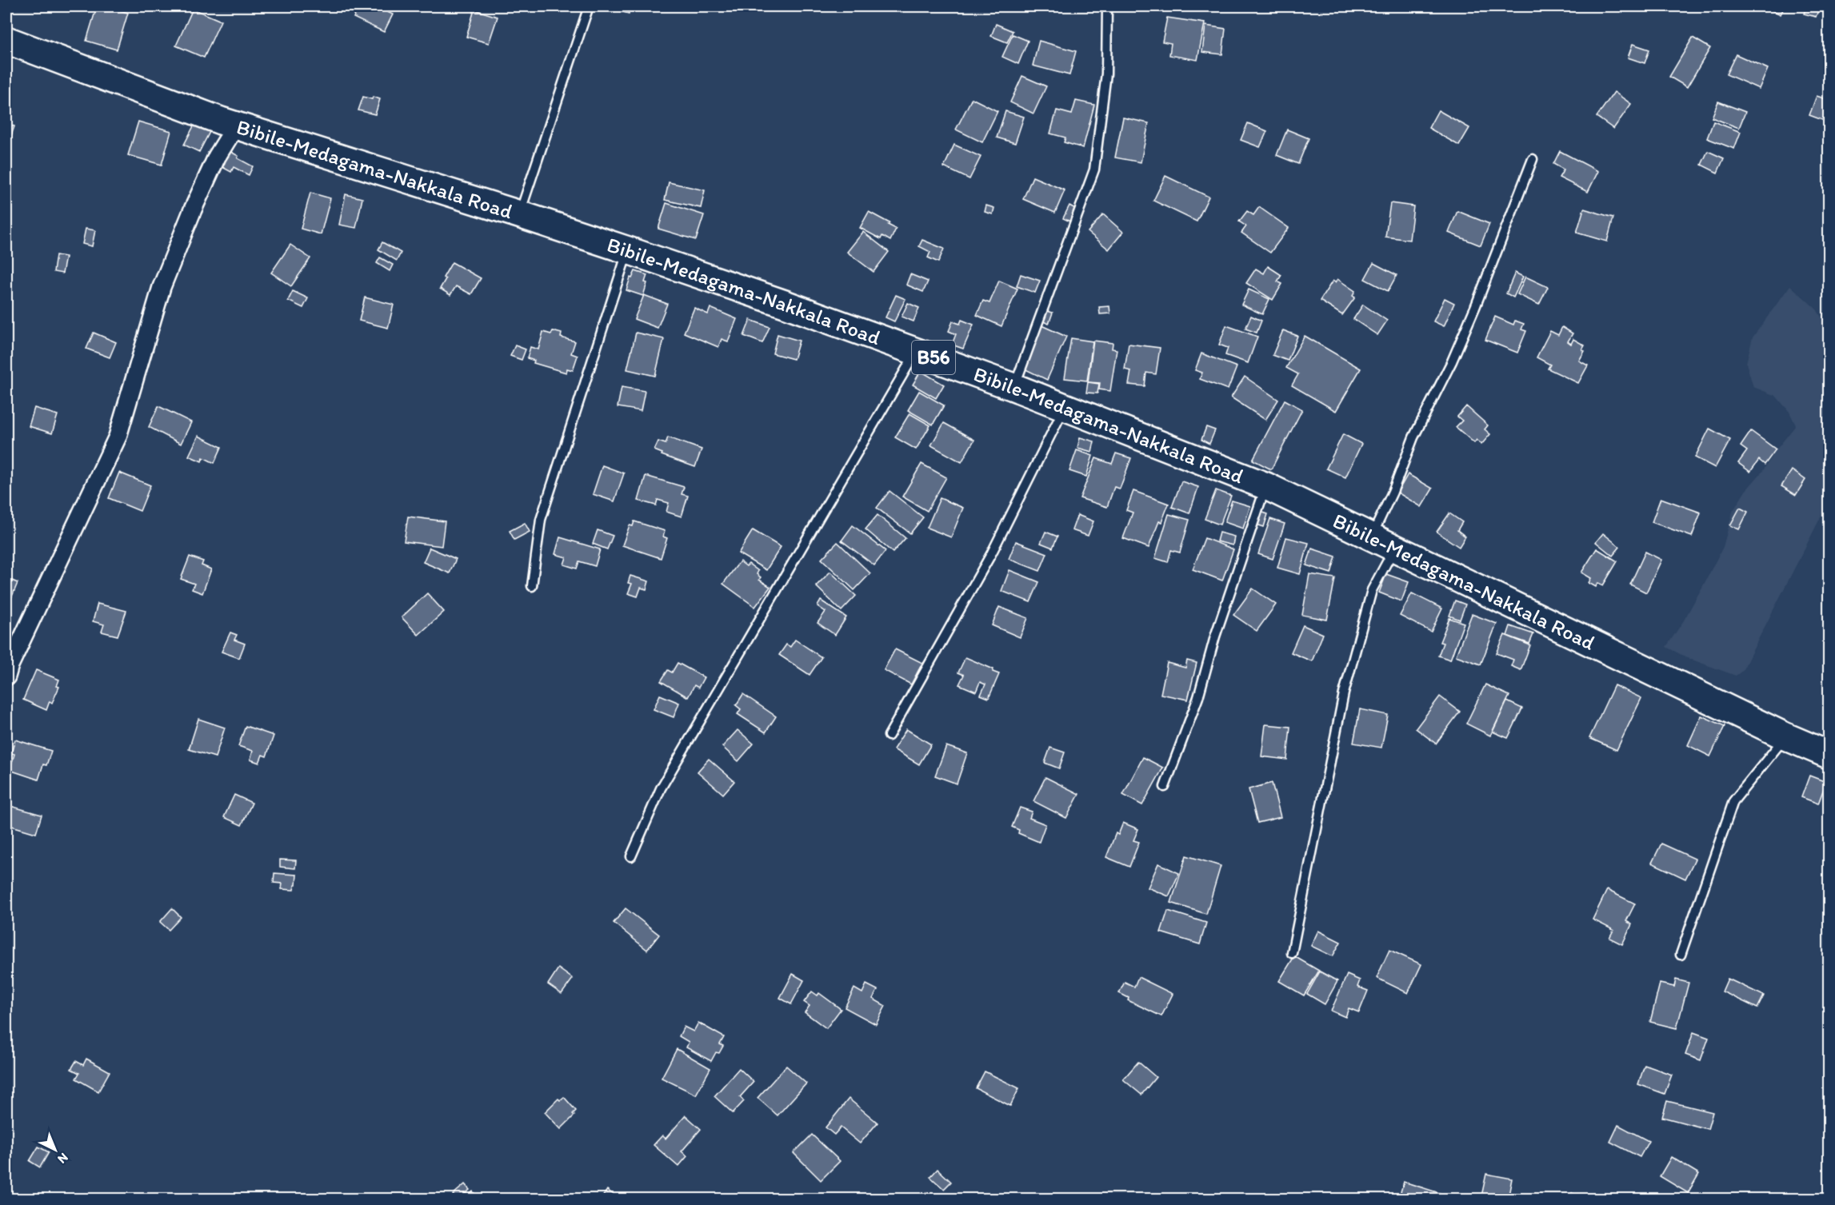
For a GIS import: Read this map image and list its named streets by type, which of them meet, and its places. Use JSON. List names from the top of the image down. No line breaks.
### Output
{"streets":{"main road":["Bibile-Medagama-Nakkala Road","B56"]},"north":"bottom right"}
